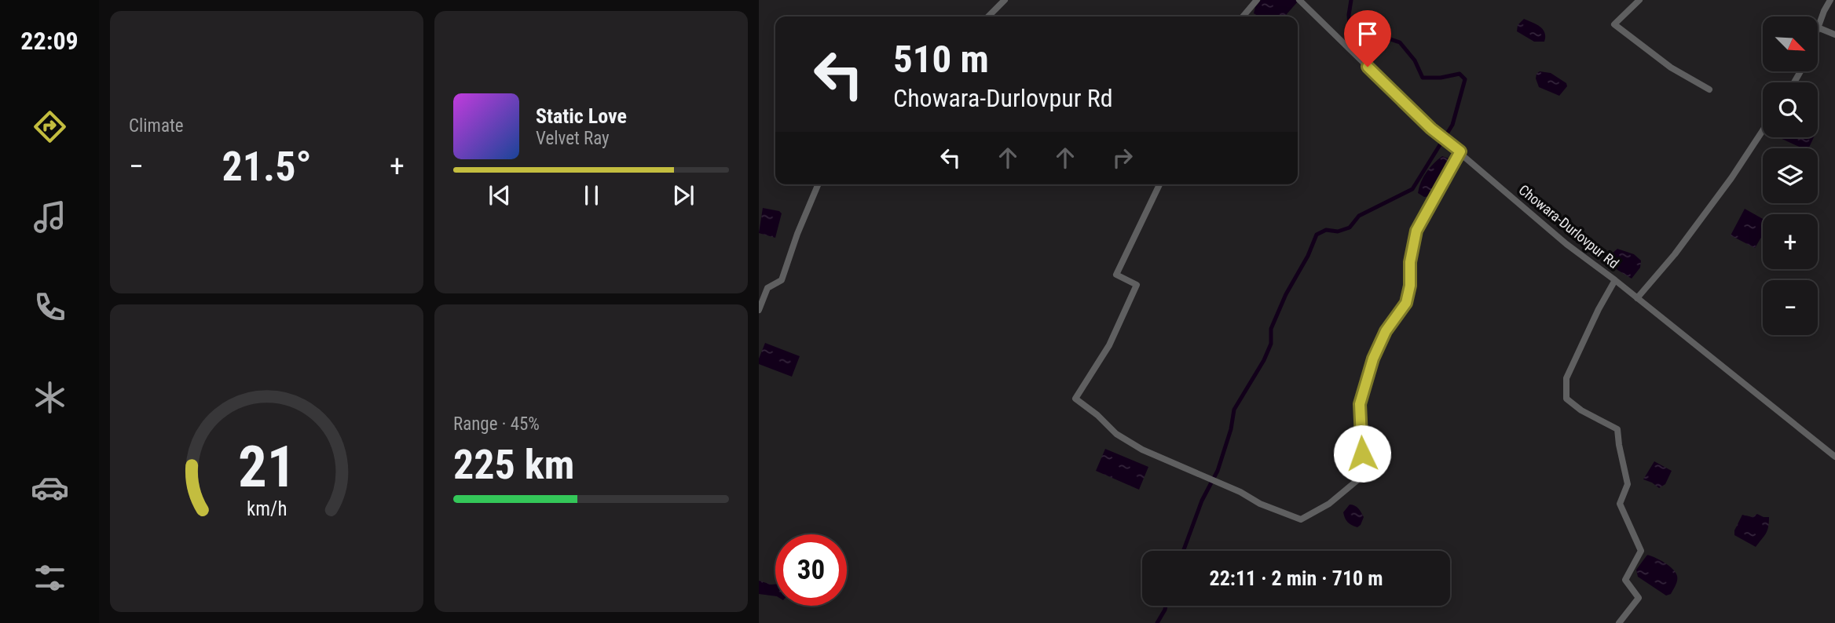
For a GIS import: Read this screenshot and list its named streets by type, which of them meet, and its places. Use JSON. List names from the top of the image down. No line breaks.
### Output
{"streets":{"street":["Chowara-Durlovpur Rd"]},"north":"bottom right","page":{"tabs":"22:09","tile":["Climate",["Range · 45%","225 km"]],"map_buttons":["+","−"],"turn":["510 m","Chowara-Durlovpur Rd"],"song":["Static Love","Velvet Ray"],"heat":["−","21.5°","+"],"limit":"30","trip":"22:11 · 2 min · 710 m","gauge":["21","km/h"]}}
